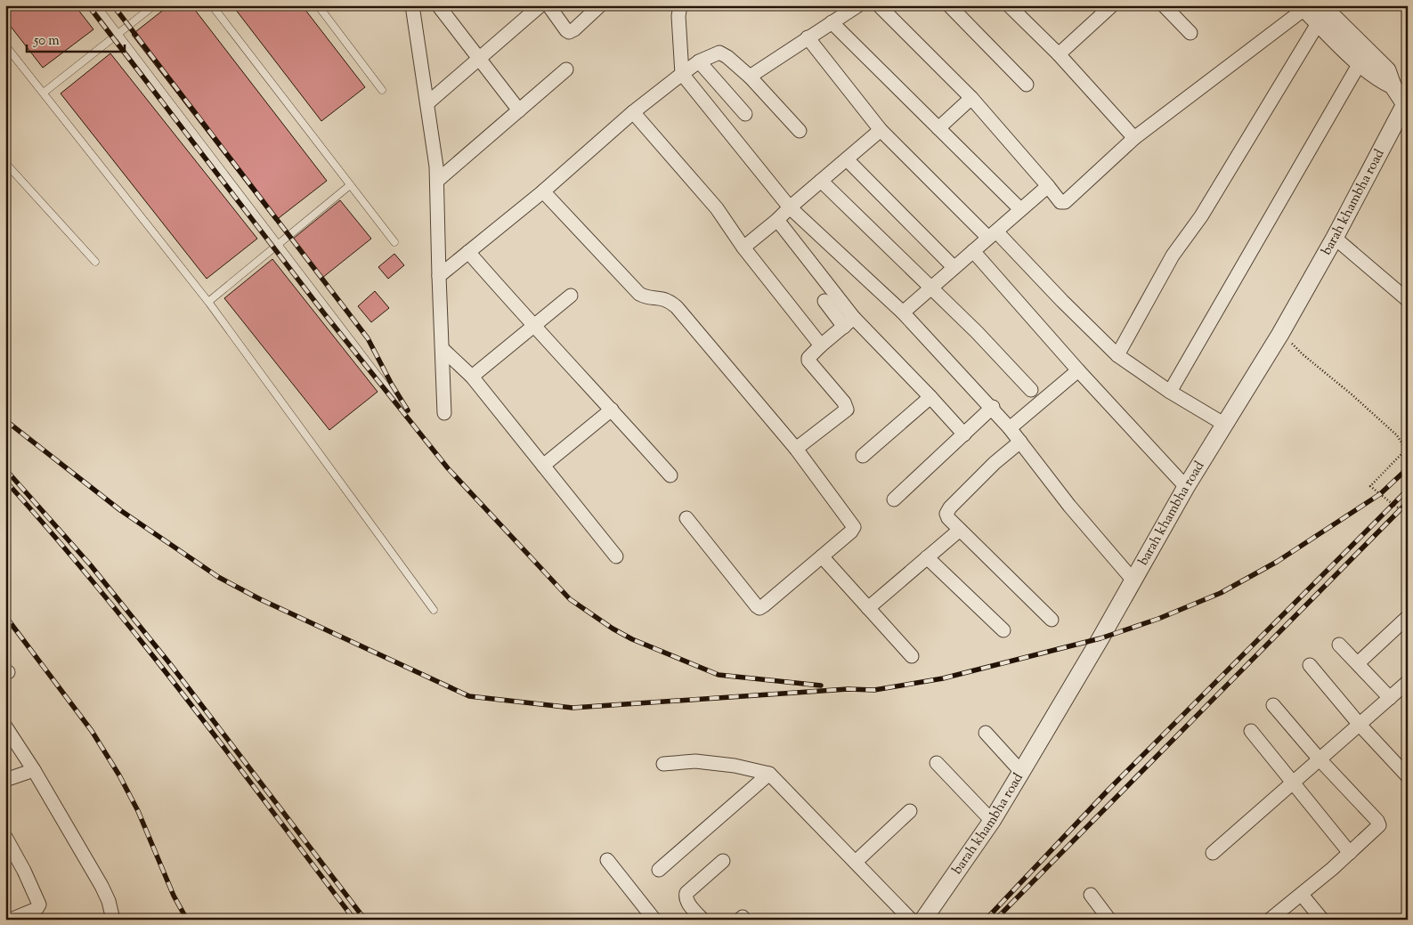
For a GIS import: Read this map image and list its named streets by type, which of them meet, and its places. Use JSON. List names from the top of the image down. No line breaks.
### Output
{"streets":{"street":["barah khambha road"]},"scale_bar":"50 m"}
